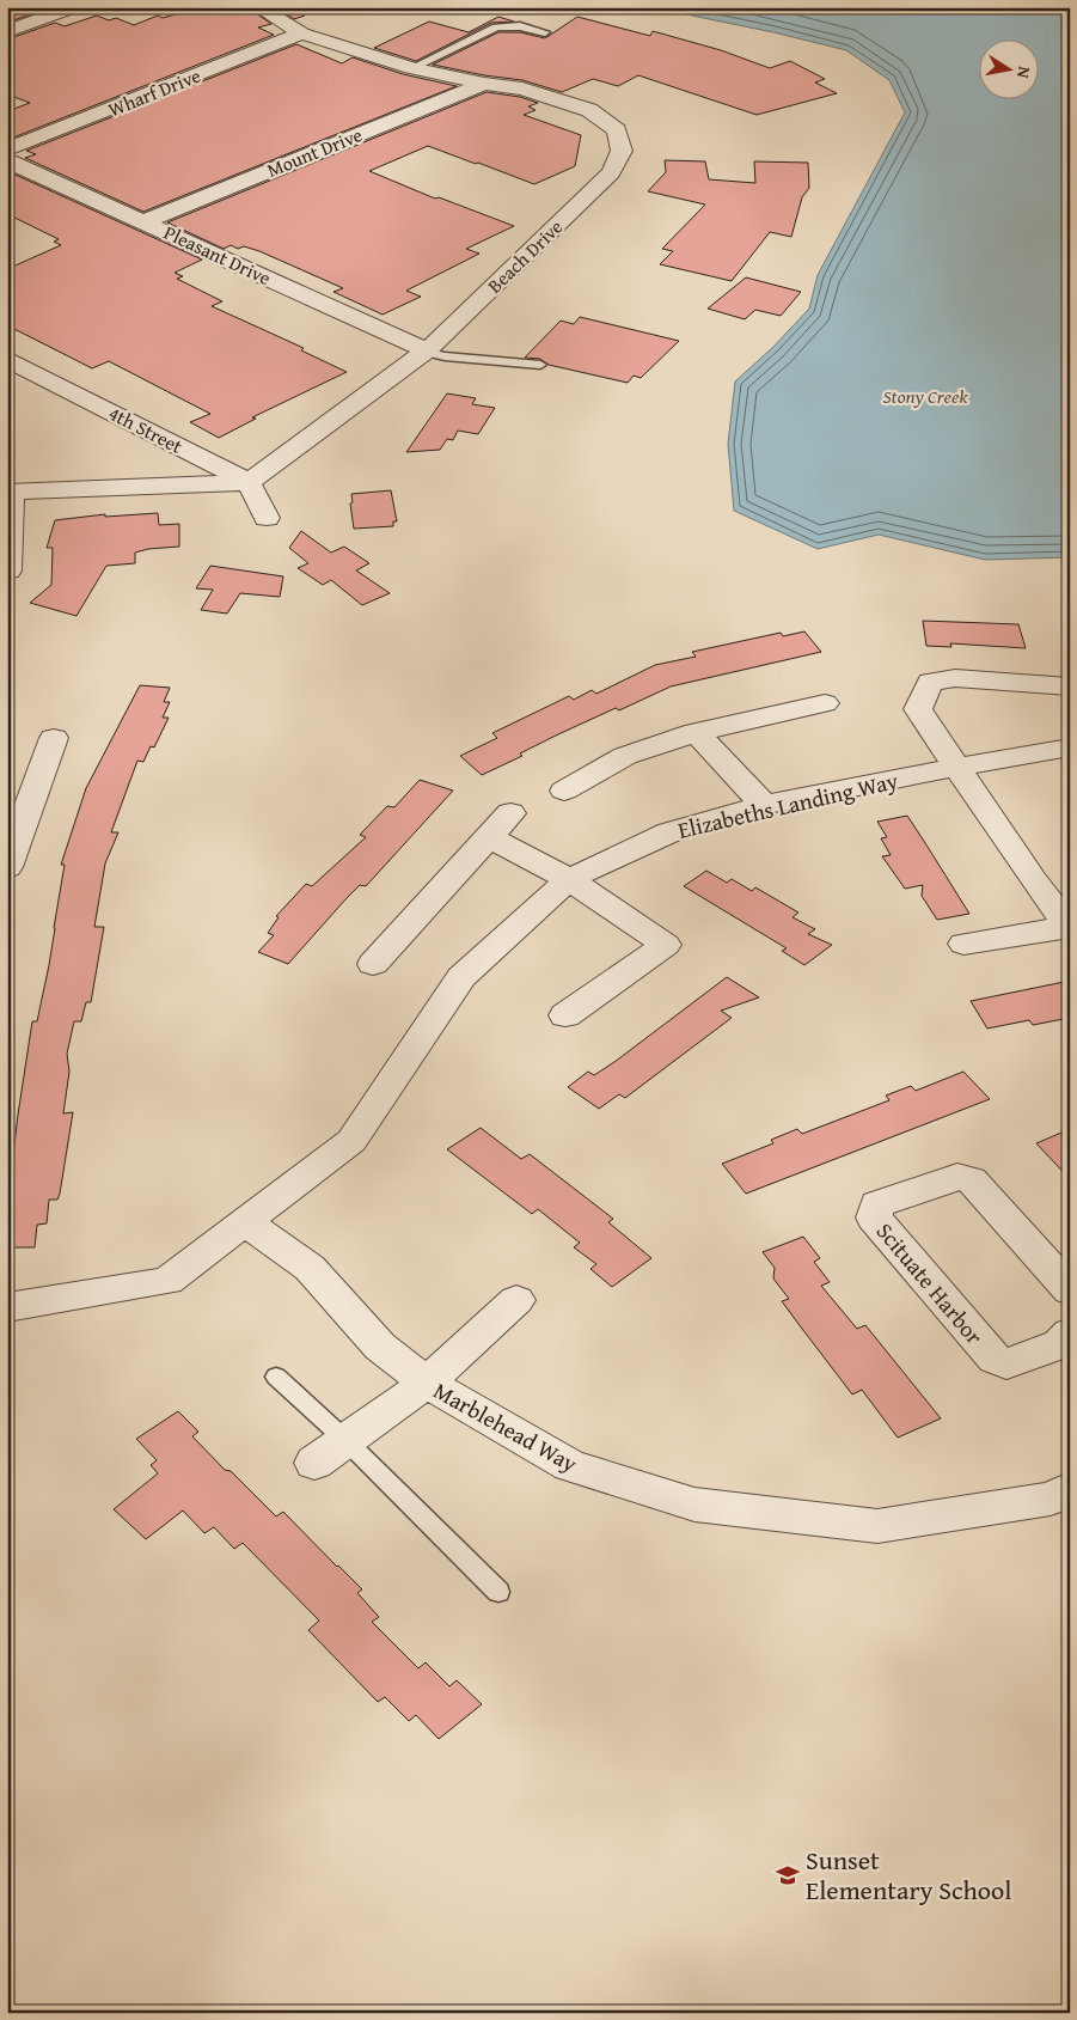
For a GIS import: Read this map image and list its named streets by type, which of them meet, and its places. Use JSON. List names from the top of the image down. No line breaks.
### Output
{"streets":{"street":["Wharf Drive","Mount Drive","Pleasant Drive","Beach Drive","4th Street","Elizabeths Landing Way","Scituate Harbor","Marblehead Way"]},"crossings":[["Wharf Drive","Beach Drive"],["Mount Drive","Pleasant Drive"],["Mount Drive","Beach Drive"],["Pleasant Drive","Beach Drive"],["Beach Drive","4th Street"],["Elizabeths Landing Way","Marblehead Way"]],"water":["Stony Creek"],"places":{"school or university":["Sunset Elementary School"]},"north":"right"}
